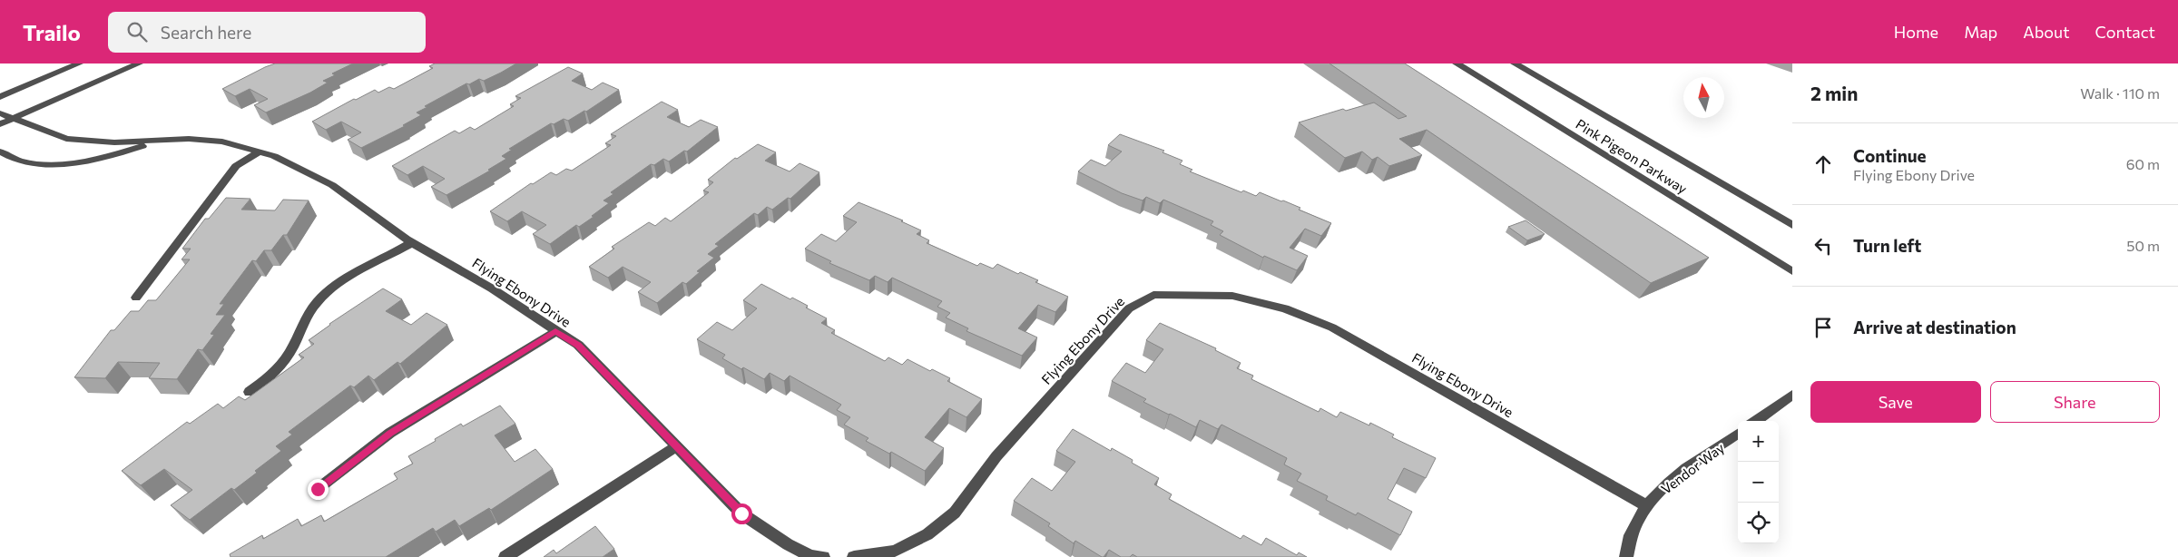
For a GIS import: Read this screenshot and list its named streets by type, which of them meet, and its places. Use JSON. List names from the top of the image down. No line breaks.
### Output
{"streets":{"street":["Pink Pigeon Parkway","Flying Ebony Drive","Vendor Way"]},"crossings":[["Flying Ebony Drive","Vendor Way"]],"north":"top","page":{"header":"Trailo","search":"Search here","nav":["Home","Map","About","Contact"],"heading":["2 min","Walk · 110 m"],"list":[["Continue","Flying Ebony Drive","60 m"],["Turn left","50 m"],"Arrive at destination"],"buttons":["Save","Share"],"map_buttons":["+","−"]}}
